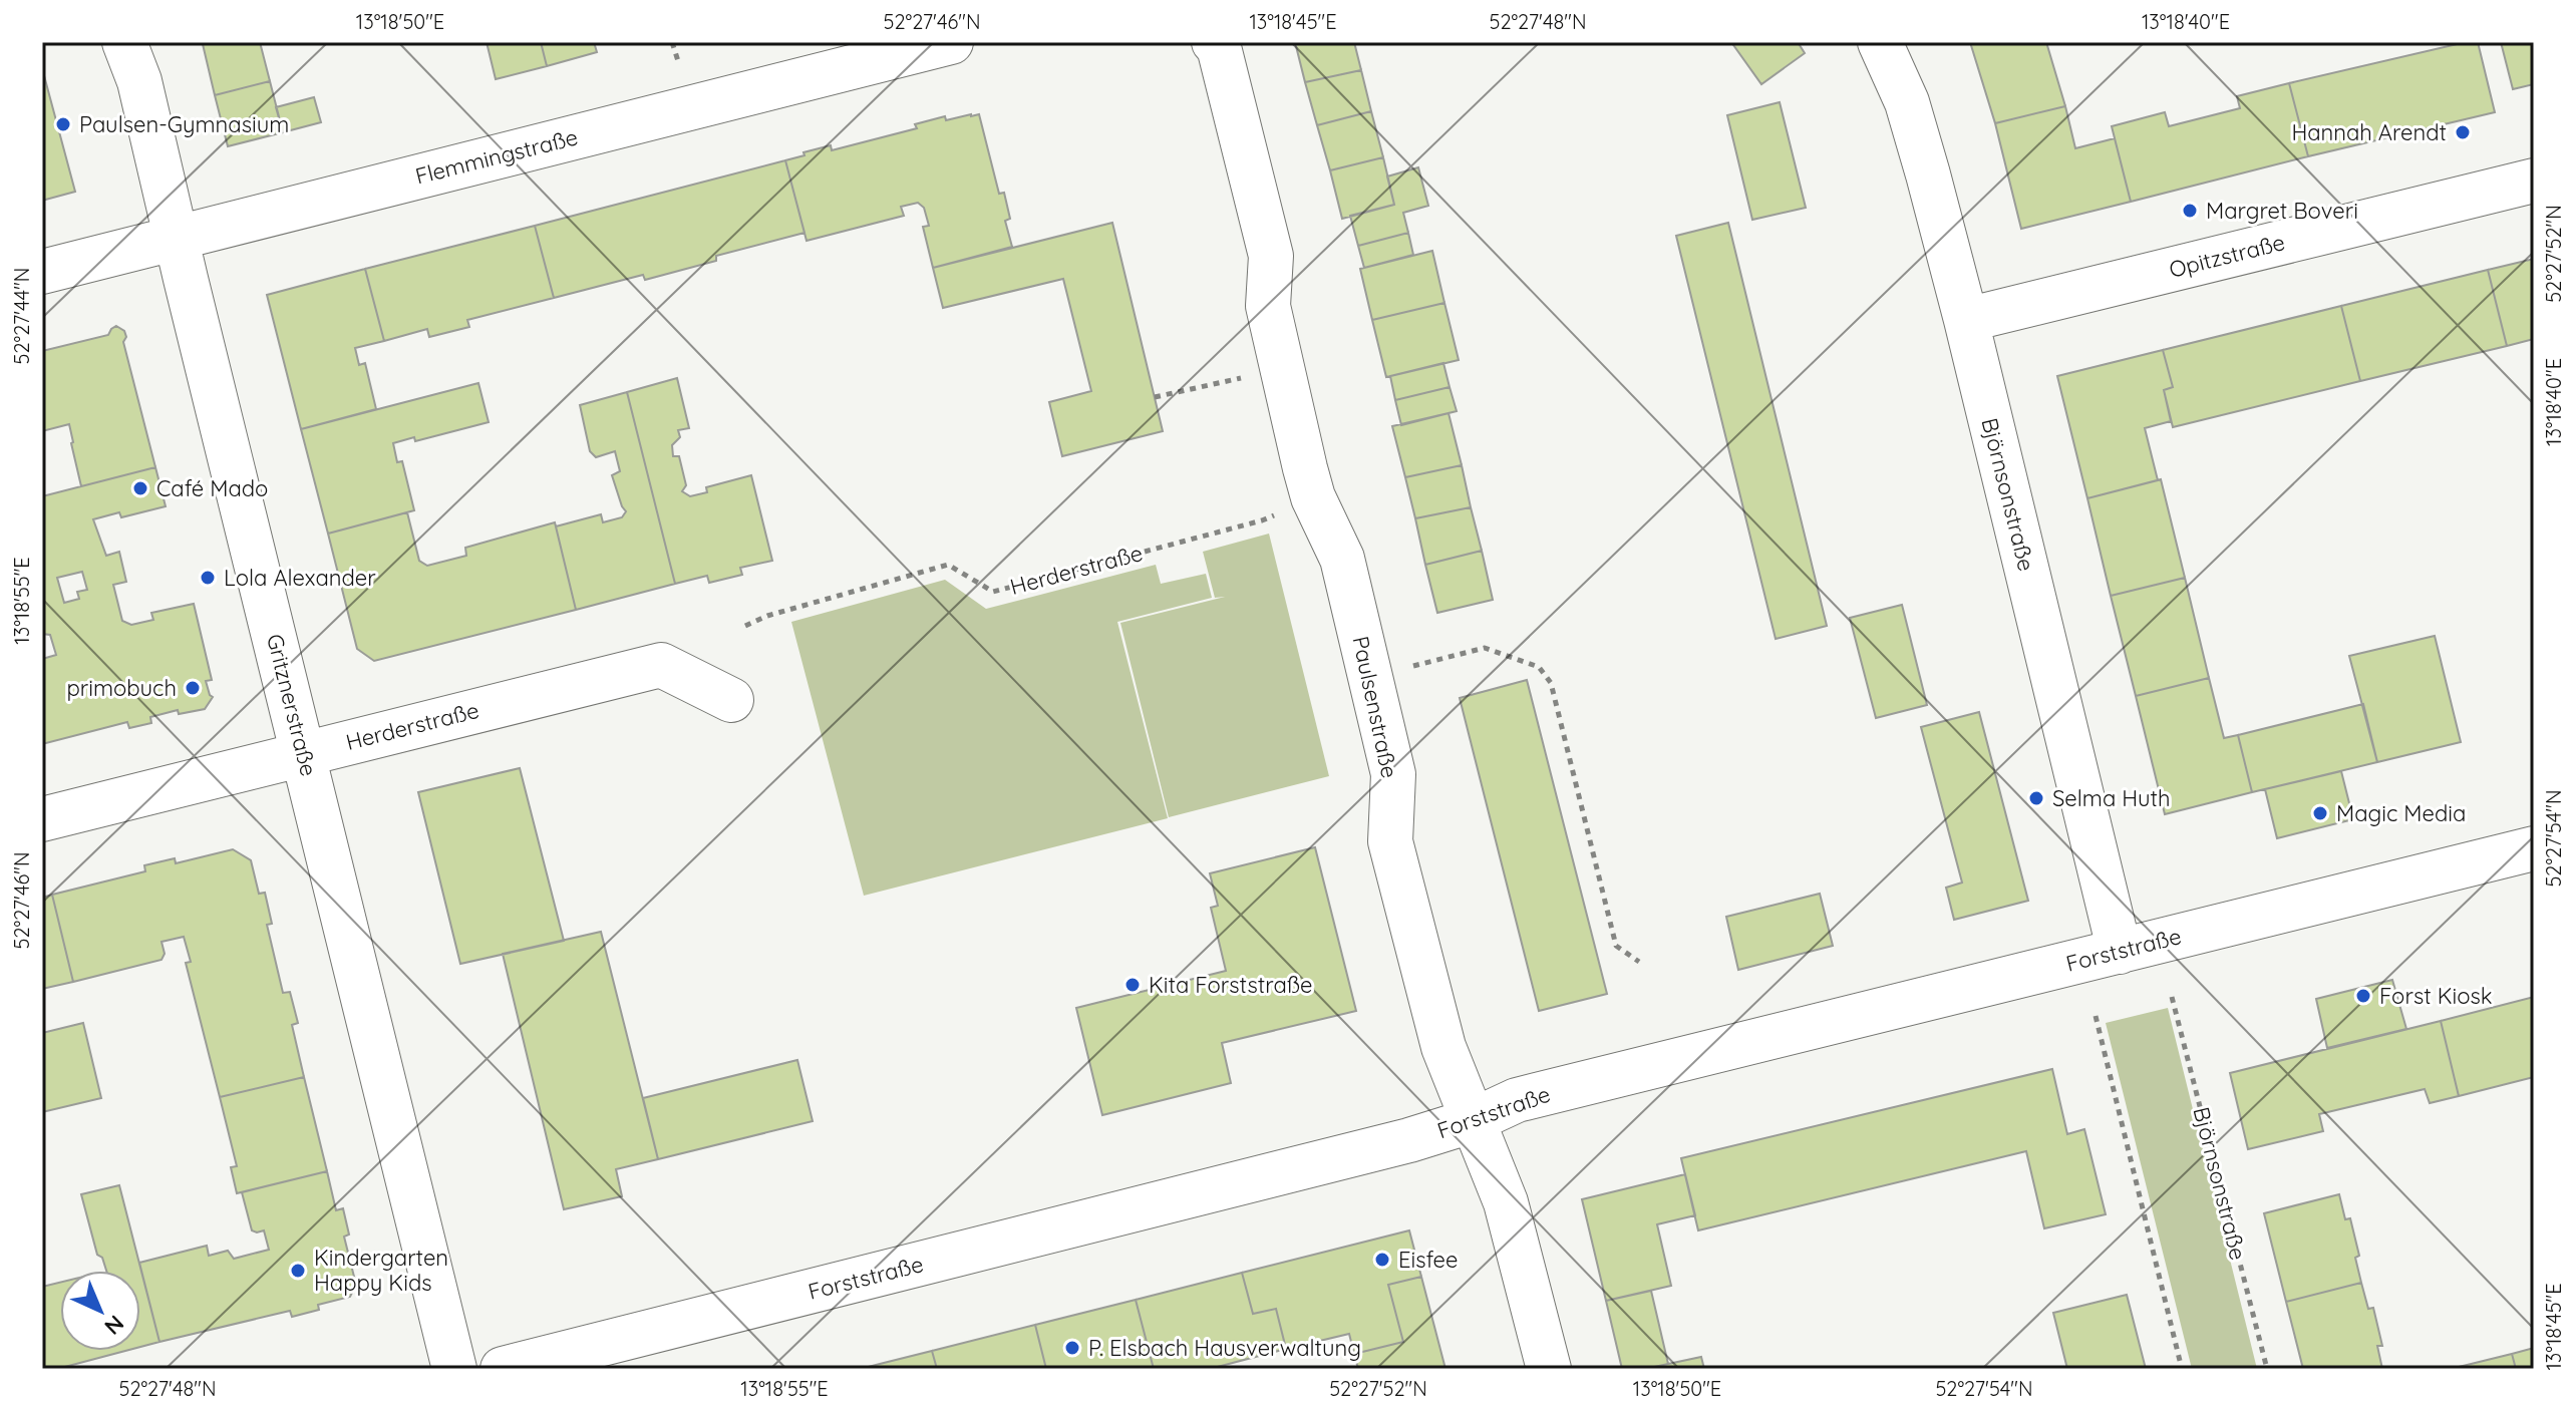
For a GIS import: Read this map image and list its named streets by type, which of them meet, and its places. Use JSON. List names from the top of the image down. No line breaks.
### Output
{"streets":{"street":["Flemmingstraße","Opitzstraße","Björnsonstraße","Herderstraße","Gritznerstraße","Paulsenstraße","Forststraße"]},"crossings":[["Flemmingstraße","Gritznerstraße"],["Opitzstraße","Björnsonstraße"],["Björnsonstraße","Forststraße"],["Herderstraße","Gritznerstraße"],["Paulsenstraße","Forststraße"]],"places":["Paulsen-Gymnasium","Hannah Arendt","Margret Boveri","Café Mado","Lola Alexander","primobuch","Selma Huth","Magic Media","Kita Forststraße","Forst Kiosk","Eisfee","Kindergarten Happy Kids","P. Elsbach Hausverwaltung"],"north":"bottom right","coordinates":["13°18'50\"E","52°27'46\"N","13°18'45\"E","52°27'48\"N","13°18'40\"E","52°27'52\"N","52°27'44\"N","13°18'55\"E","52°27'54\"N"]}
